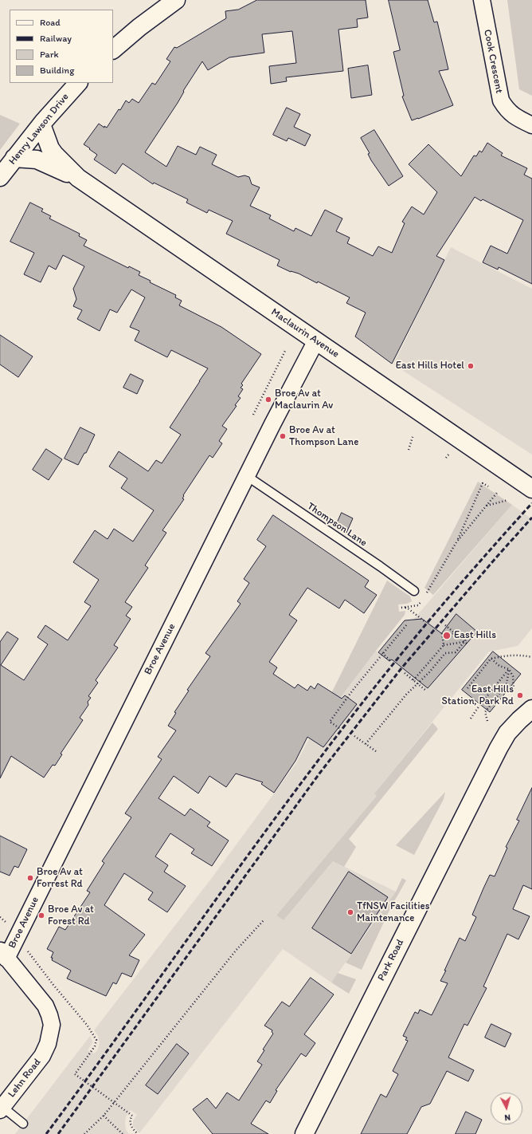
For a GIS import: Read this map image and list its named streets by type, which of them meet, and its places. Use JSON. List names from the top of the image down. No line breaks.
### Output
{"streets":{"main road":["Henry Lawson Drive","Maclaurin Avenue","Park Road"],"street":["Cook Crescent","Broe Avenue","Lehn Road"],"lane":["Thompson Lane"]},"crossings":[["Henry Lawson Drive","Maclaurin Avenue"],["Maclaurin Avenue","Broe Avenue"],["Thompson Lane","Broe Avenue"],["Broe Avenue","Lehn Road"]],"places":["East Hills Hotel","Broe Av at Maclaurin Av","Broe Av at Thompson Lane","East Hills","East Hills Station, Park Rd","Broe Av at Forrest Rd","TfNSW Facilities Maintenance","Broe Av at Forest Rd"],"legend":["Road","Railway","Park","Building"],"north":"bottom"}
